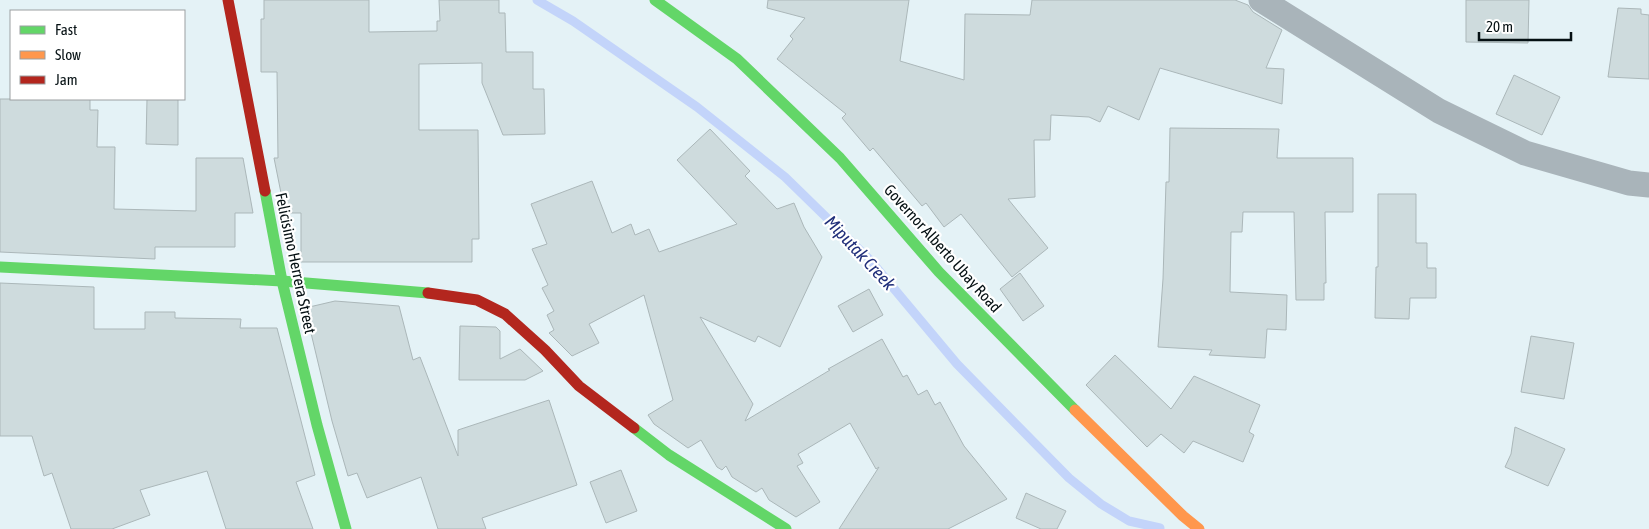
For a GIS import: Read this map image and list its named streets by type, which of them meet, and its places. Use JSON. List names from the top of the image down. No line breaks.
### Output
{"streets":{"street":["Governor Alberto Ubay Road","Felicisimo Herrera Street"]},"water":["Miputak Creek"],"legend":["Fast","Slow","Jam"],"scale_bar":"20 m"}
